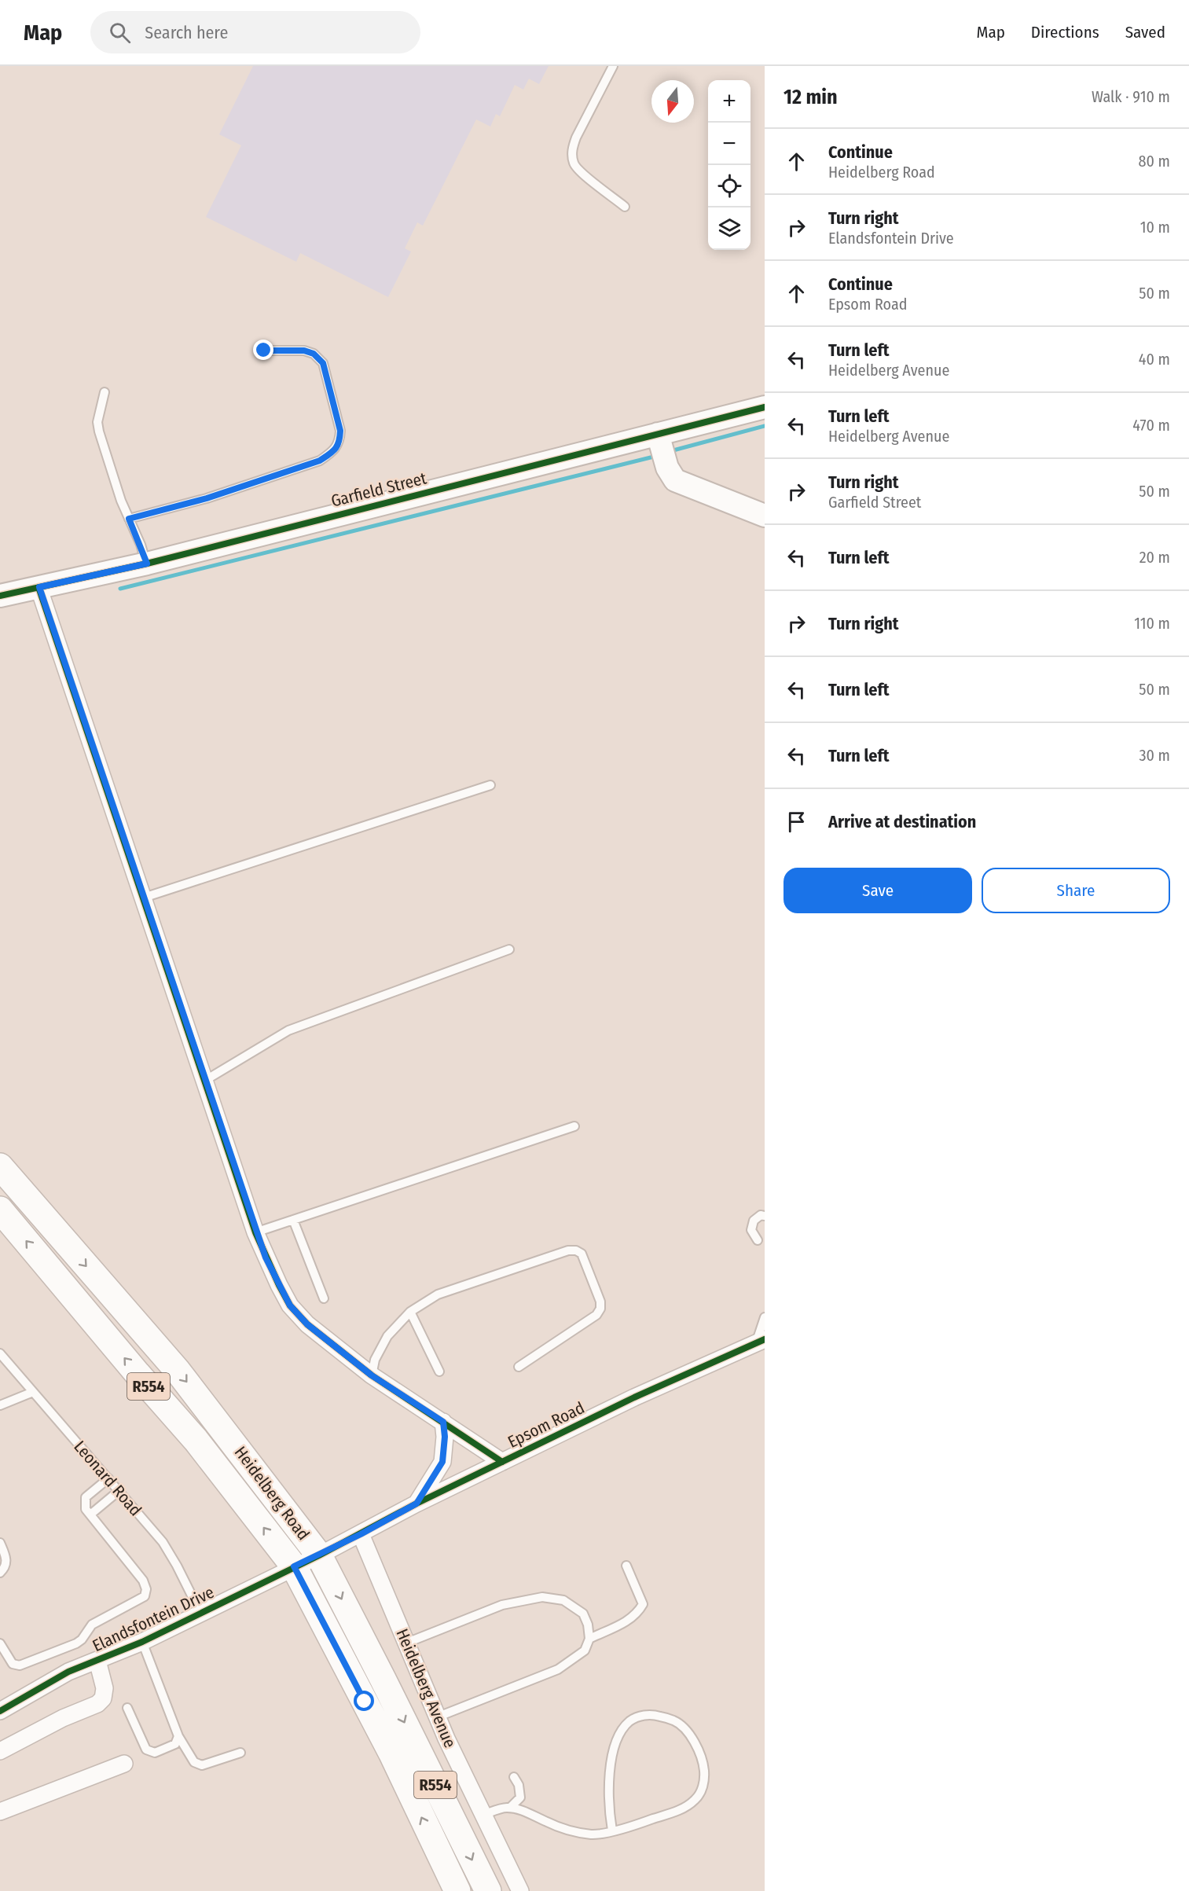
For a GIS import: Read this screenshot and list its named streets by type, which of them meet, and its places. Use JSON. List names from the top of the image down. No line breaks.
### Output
{"streets":{"main road":["R554","Heidelberg Road"],"street":["Garfield Street","Epsom Road","Elandsfontein Drive","Heidelberg Avenue"],"lane":["Leonard Road"]},"crossings":[["Epsom Road","Heidelberg Road"],["Epsom Road","Elandsfontein Drive"],["Epsom Road","Heidelberg Avenue"],["Leonard Road","Elandsfontein Drive"],["Heidelberg Road","Elandsfontein Drive"]],"north":"bottom","page":{"header":"Map","search":"Search here","nav":["Map","Directions","Saved"],"heading":["12 min","Walk · 910 m"],"map_buttons":["+","−"],"list":[["Continue","Heidelberg Road","80 m"],["Turn right","Elandsfontein Drive","10 m"],["Continue","Epsom Road","50 m"],["Turn left","Heidelberg Avenue","40 m"],["Turn left","Heidelberg Avenue","470 m"],["Turn right","Garfield Street","50 m"],["Turn left","20 m"],["Turn right","110 m"],["Turn left","50 m"],["Turn left","30 m"],"Arrive at destination"],"buttons":["Save","Share"]}}
